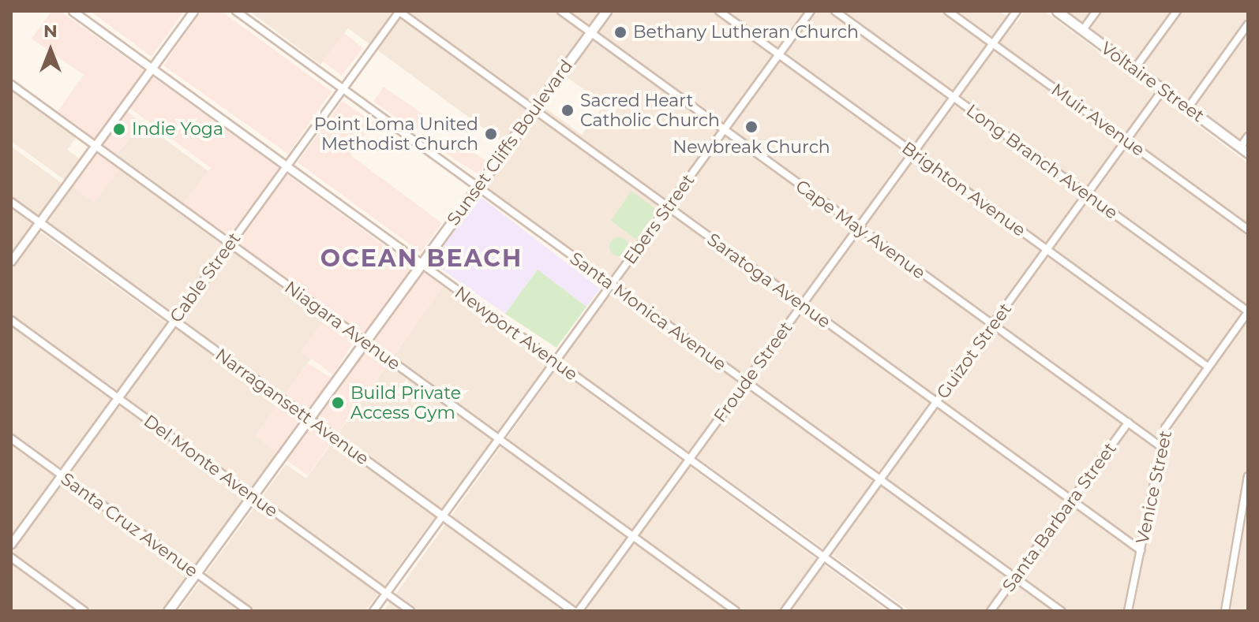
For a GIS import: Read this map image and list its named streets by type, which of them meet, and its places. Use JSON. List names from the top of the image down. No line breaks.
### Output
{"streets":{"main road":["Voltaire Street","Sunset Cliffs Boulevard"],"street":["Muir Avenue","Long Branch Avenue","Brighton Avenue","Ebers Street","Cape May Avenue","Cable Street","Saratoga Avenue","Santa Monica Avenue","Niagara Avenue","Newport Avenue","Guizot Street","Froude Street","Narragansett Avenue","Del Monte Avenue","Venice Street","Santa Barbara Street","Santa Cruz Avenue"]},"crossings":[["Voltaire Street","Guizot Street"],["Muir Avenue","Guizot Street"],["Muir Avenue","Froude Street"],["Sunset Cliffs Boulevard","Cape May Avenue"],["Sunset Cliffs Boulevard","Saratoga Avenue"],["Sunset Cliffs Boulevard","Santa Monica Avenue"],["Sunset Cliffs Boulevard","Niagara Avenue"],["Sunset Cliffs Boulevard","Newport Avenue"],["Sunset Cliffs Boulevard","Narragansett Avenue"],["Sunset Cliffs Boulevard","Del Monte Avenue"],["Sunset Cliffs Boulevard","Santa Cruz Avenue"],["Long Branch Avenue","Guizot Street"],["Long Branch Avenue","Froude Street"],["Long Branch Avenue","Venice Street"],["Brighton Avenue","Ebers Street"],["Brighton Avenue","Guizot Street"],["Brighton Avenue","Froude Street"],["Brighton Avenue","Venice Street"],["Ebers Street","Cape May Avenue"],["Ebers Street","Saratoga Avenue"],["Ebers Street","Santa Monica Avenue"],["Ebers Street","Niagara Avenue"],["Ebers Street","Newport Avenue"],["Ebers Street","Narragansett Avenue"],["Ebers Street","Del Monte Avenue"],["Cape May Avenue","Guizot Street"],["Cape May Avenue","Froude Street"],["Cape May Avenue","Venice Street"],["Cape May Avenue","Santa Barbara Street"],["Cable Street","Saratoga Avenue"],["Cable Street","Santa Monica Avenue"],["Cable Street","Niagara Avenue"],["Cable Street","Newport Avenue"],["Cable Street","Narragansett Avenue"],["Cable Street","Del Monte Avenue"],["Cable Street","Santa Cruz Avenue"],["Saratoga Avenue","Guizot Street"],["Saratoga Avenue","Froude Street"],["Saratoga Avenue","Venice Street"],["Saratoga Avenue","Santa Barbara Street"],["Santa Monica Avenue","Guizot Street"],["Santa Monica Avenue","Froude Street"],["Santa Monica Avenue","Santa Barbara Street"],["Niagara Avenue","Froude Street"],["Newport Avenue","Guizot Street"],["Newport Avenue","Froude Street"]],"districts":["OCEAN BEACH"],"places":["Bethany Lutheran Church","Sacred Heart Catholic Church","Newbreak Church","Indie Yoga","Point Loma United Methodist Church","Build Private Access Gym"],"north":"top"}
